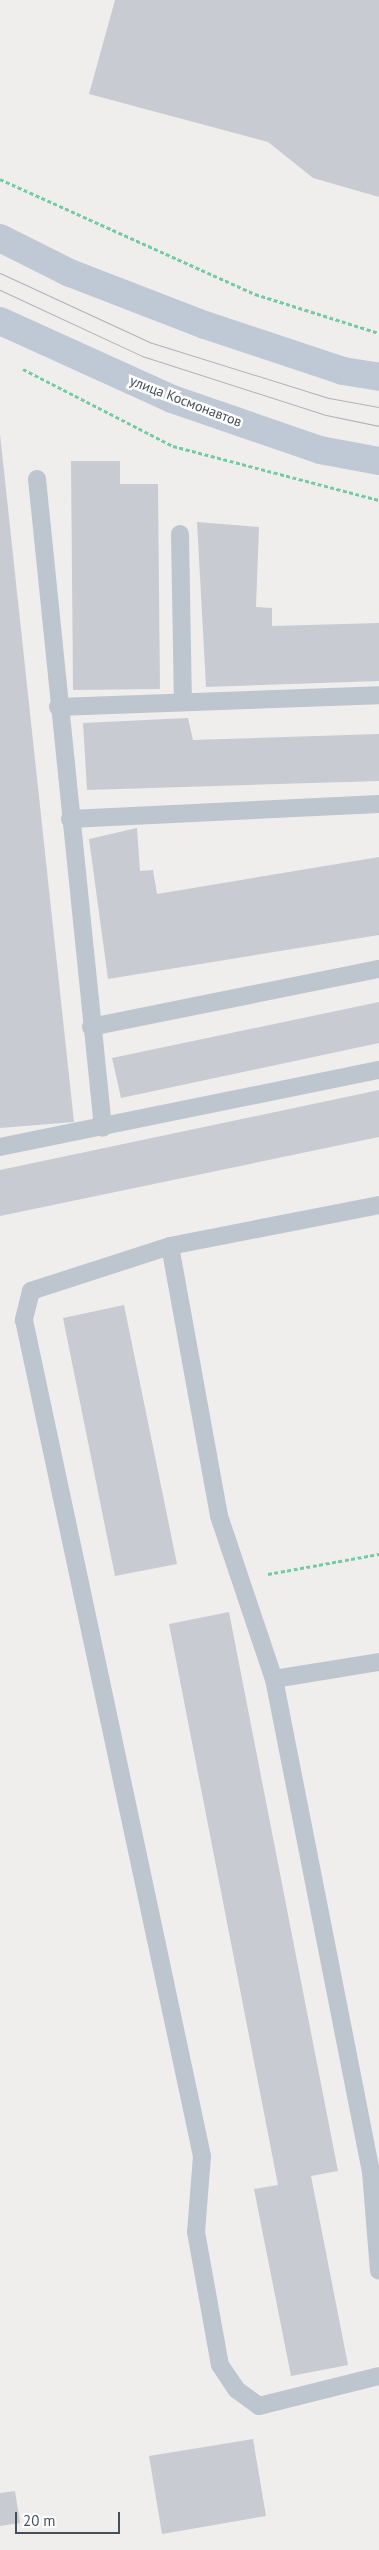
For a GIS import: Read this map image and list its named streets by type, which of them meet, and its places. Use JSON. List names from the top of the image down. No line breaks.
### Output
{"streets":{"main road":["улица Космонавтов"]},"scale_bar":"20 m"}
